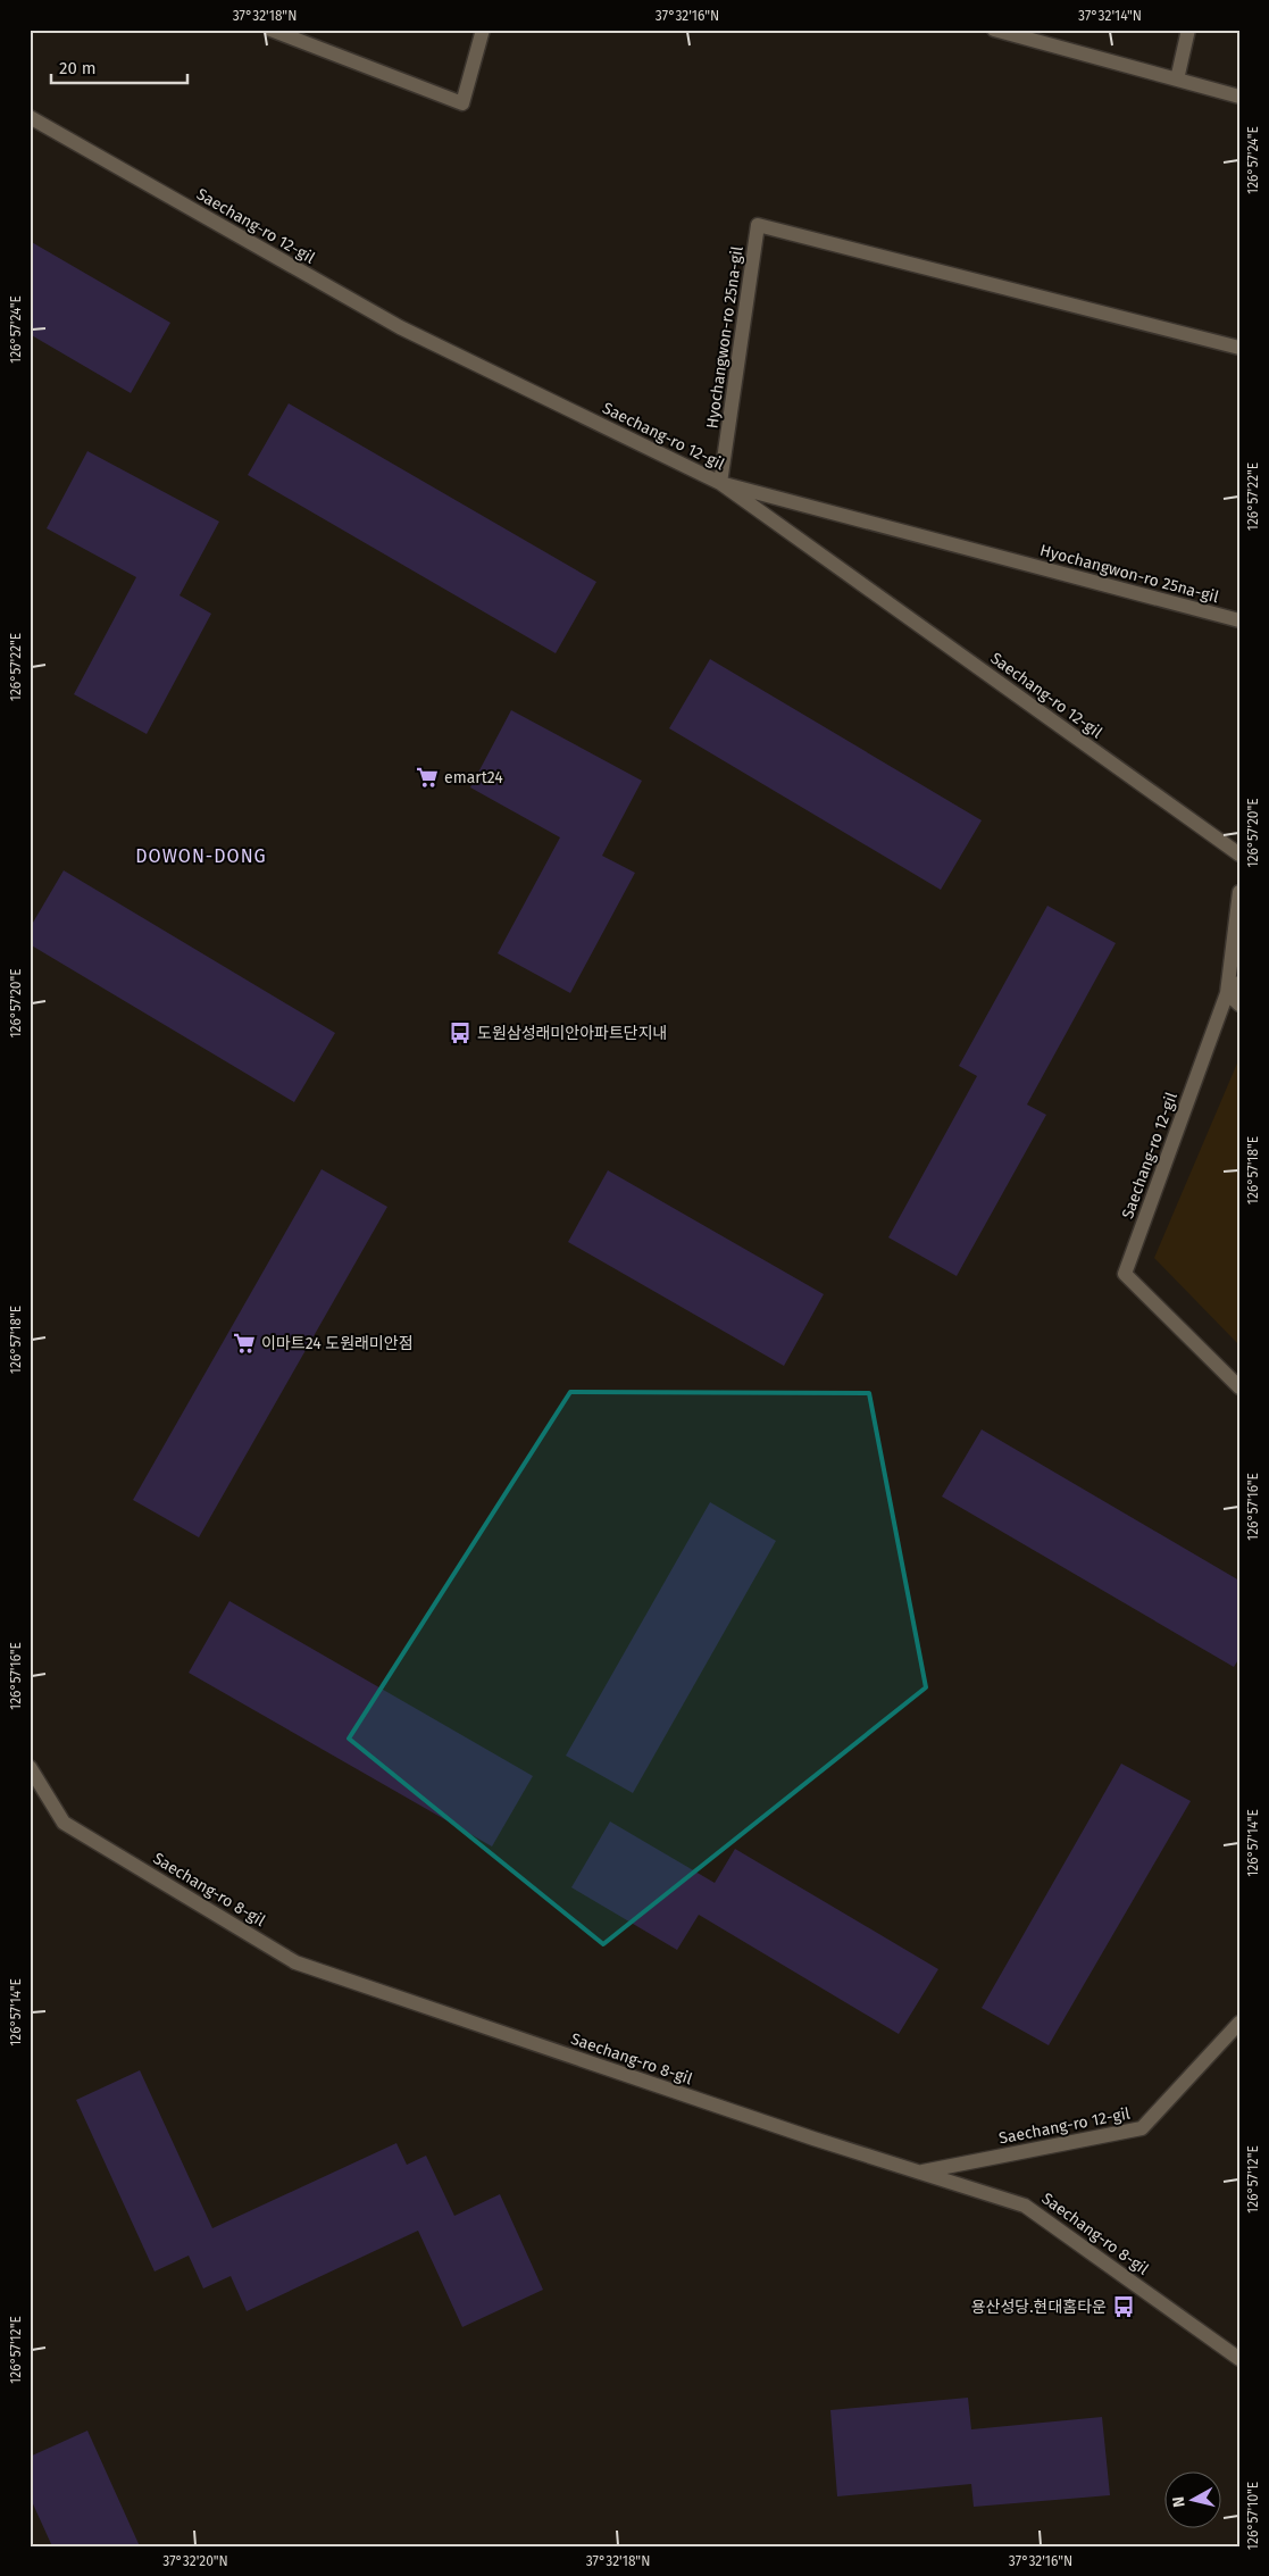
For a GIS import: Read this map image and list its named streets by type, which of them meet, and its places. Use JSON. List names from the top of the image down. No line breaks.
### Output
{"streets":{"street":["Saechang-ro 12-gil","Hyochangwon-ro 25na-gil","Saechang-ro 8-gil"]},"crossings":[["Saechang-ro 12-gil","Hyochangwon-ro 25na-gil"],["Saechang-ro 12-gil","Saechang-ro 8-gil"]],"districts":["DOWON-DONG"],"places":{"supermarket":["emart24","이마트24 도원래미안점"],"bus stop":["도원삼성래미안아파트단지내","용산성당.현대홈타운"]},"scale_bar":"20 m","north":"left","coordinates":["37°32'18\"N","37°32'16\"N","37°32'14\"N","126°57'24\"E","126°57'22\"E","126°57'20\"E","126°57'18\"E","126°57'16\"E","126°57'14\"E","126°57'12\"E","126°57'10\"E","37°32'20\"N"]}
